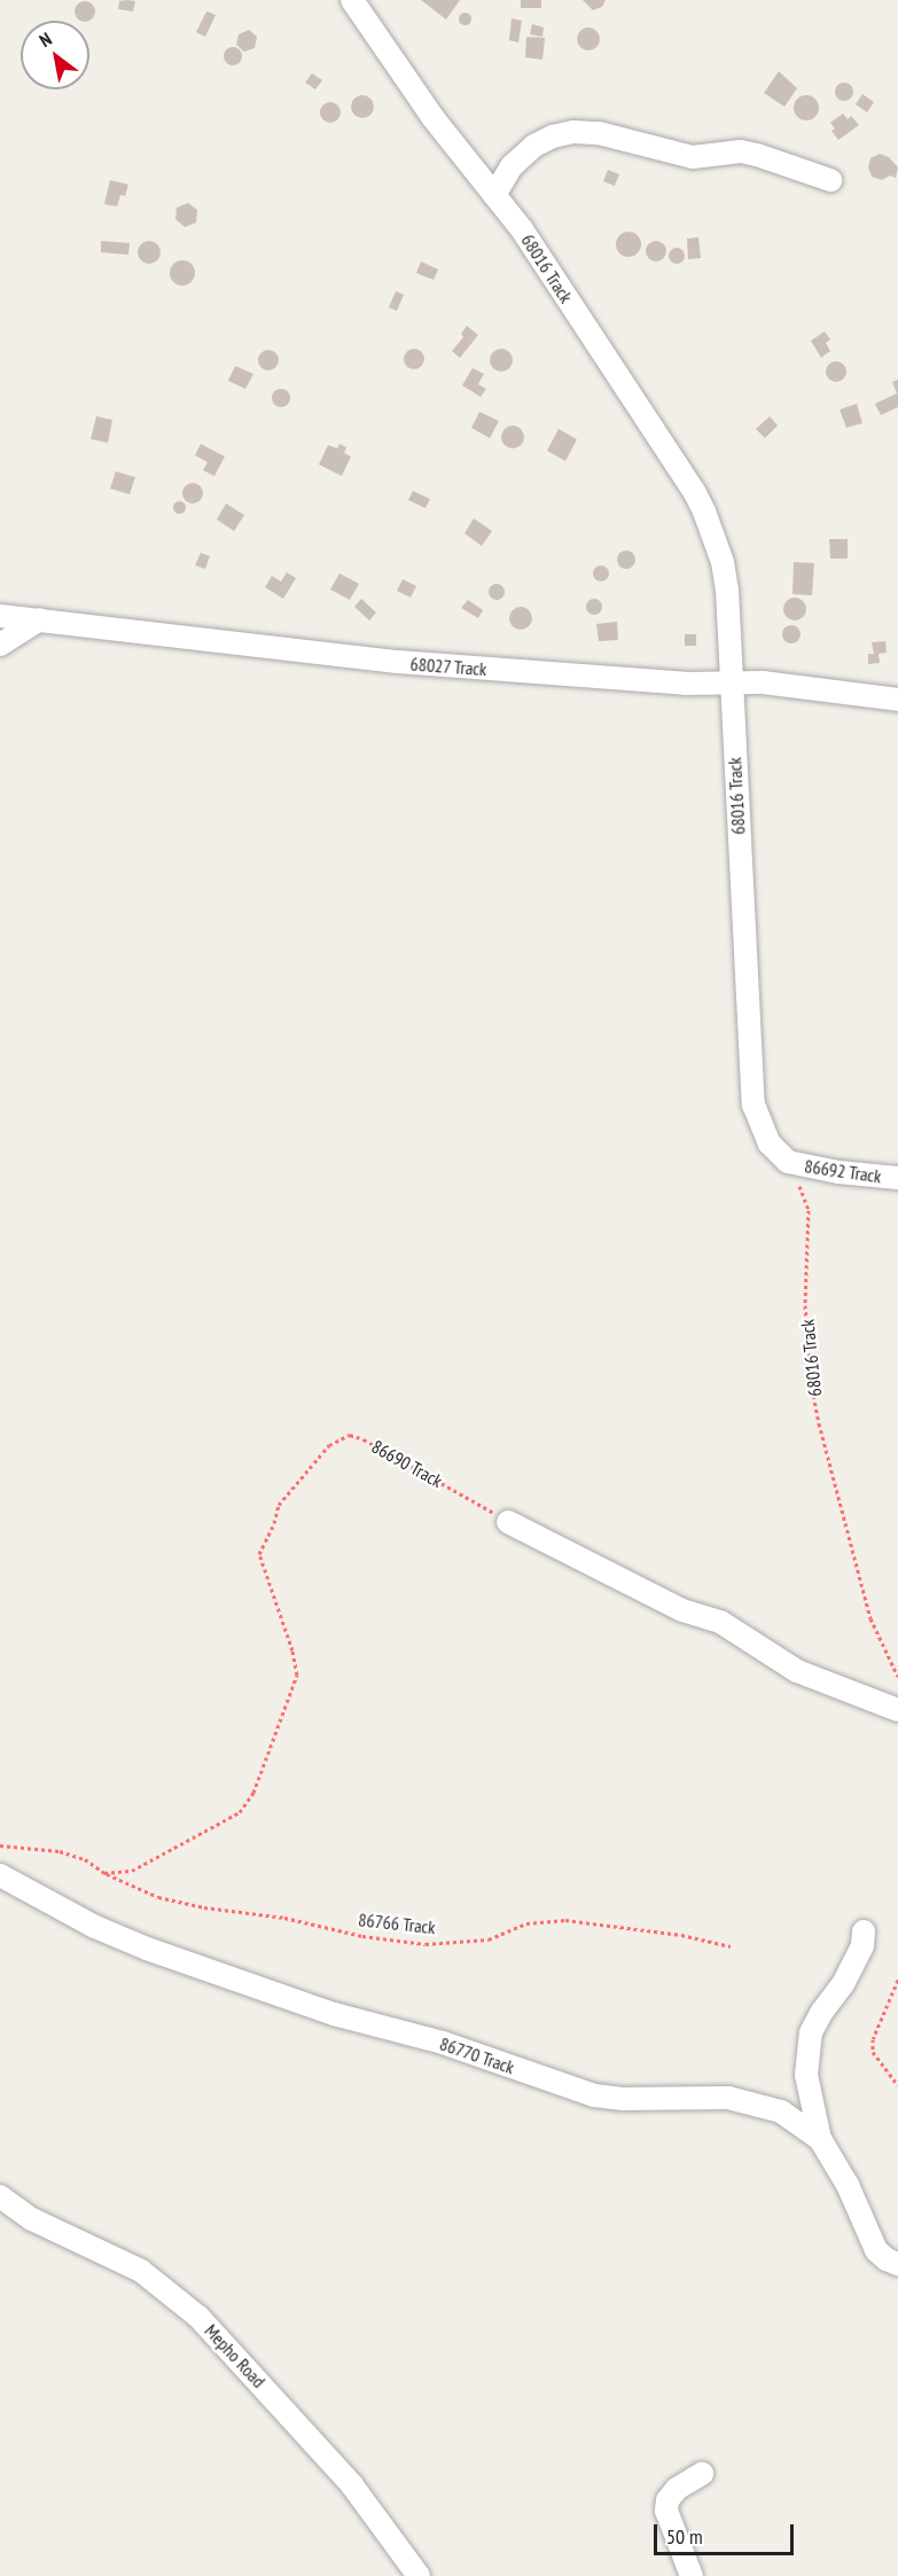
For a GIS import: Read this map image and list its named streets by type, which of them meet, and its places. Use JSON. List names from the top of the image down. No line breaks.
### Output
{"streets":{"street":["68016 Track","68027 Track","86692 Track","86770 Track","Mepho Road"],"path":["86690 Track","86766 Track"]},"crossings":[["68016 Track","68027 Track"],["68016 Track","86692 Track"],["86690 Track","86766 Track"]],"scale_bar":"50 m","north":"top left"}
